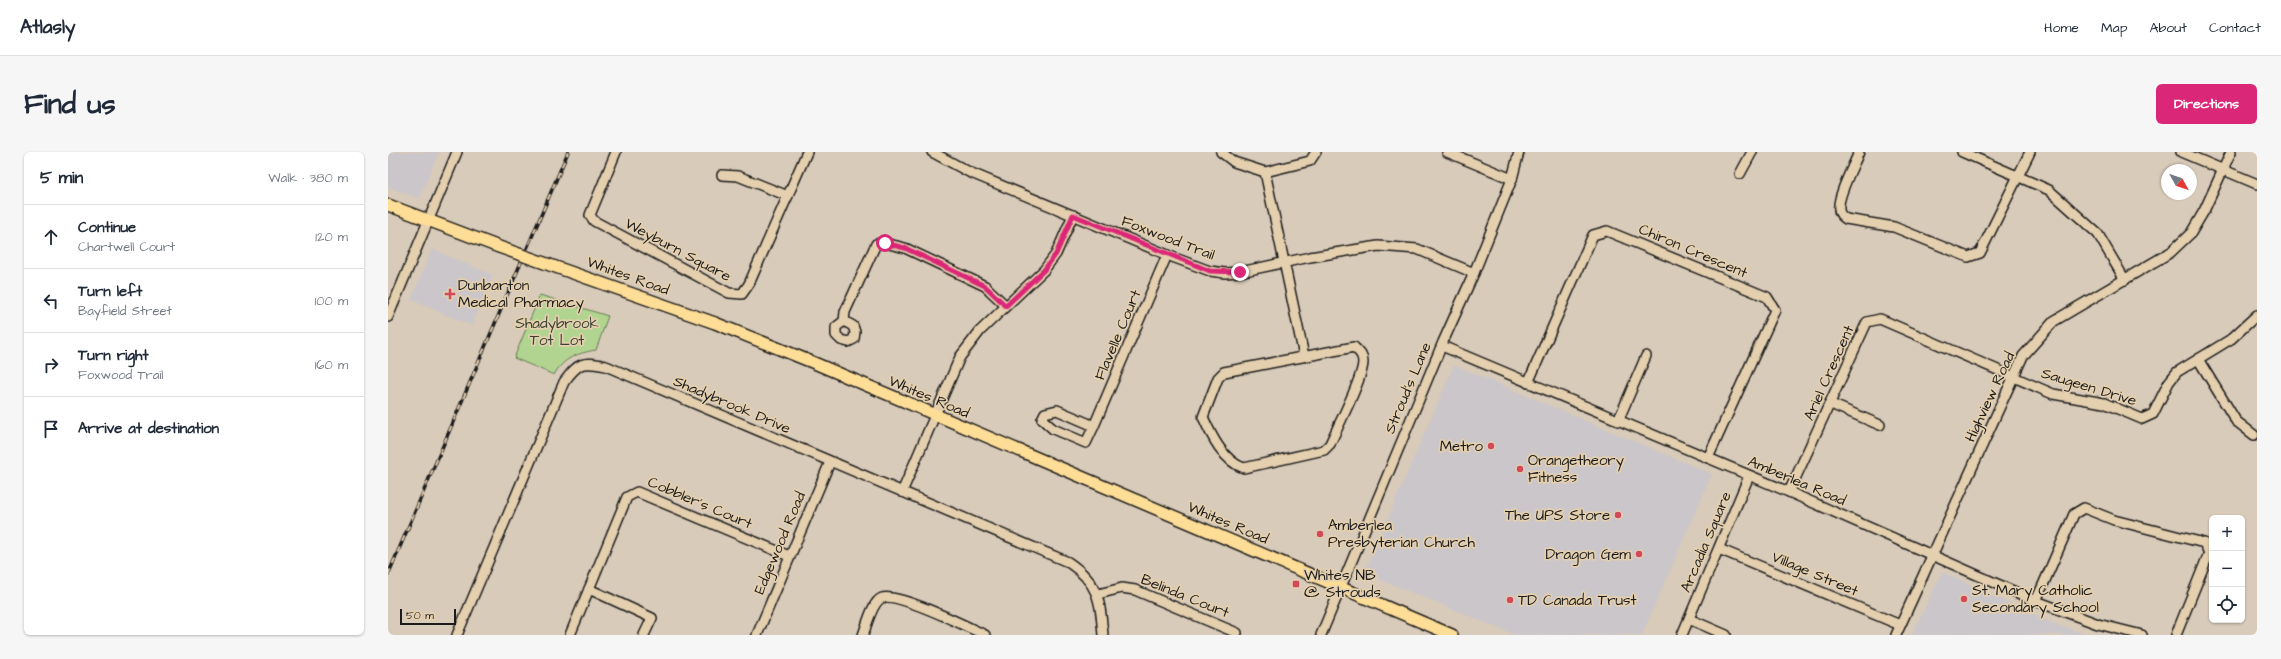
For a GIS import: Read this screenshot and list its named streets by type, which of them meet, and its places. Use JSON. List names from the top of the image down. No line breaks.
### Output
{"streets":{"main road":["Whites Road"],"street":["Foxwood Trail","Weyburn Square","Chiron Crescent","Flavelle Court","Ariel Crescent","Saugeen Drive","Stroud's Lane","Highview Road","Shadybrook Drive","Amberlea Road","Cobbler's Court","Arcadia Square","Edgewood Road","Village Street","Belinda Court"]},"crossings":[["Foxwood Trail","Flavelle Court"],["Foxwood Trail","Stroud's Lane"],["Chiron Crescent","Amberlea Road"],["Whites Road","Stroud's Lane"],["Ariel Crescent","Saugeen Drive"],["Ariel Crescent","Highview Road"],["Ariel Crescent","Amberlea Road"],["Saugeen Drive","Highview Road"],["Stroud's Lane","Amberlea Road"],["Highview Road","Amberlea Road"],["Highview Road","Village Street"],["Shadybrook Drive","Edgewood Road"],["Shadybrook Drive","Belinda Court"],["Amberlea Road","Arcadia Square"],["Cobbler's Court","Edgewood Road"],["Arcadia Square","Village Street"]],"parks":["Shadybrook Tot Lot"],"places":{"health":["Dunbarton Medical Pharmacy"],"other":["Metro","Orangetheory Fitness","The UPS Store","Amberlea Presbyterian Church","Dragon Gem","St. Mary Catholic Secondary School","TD Canada Trust"],"transit":["Whites NB @ Strouds"]},"scale_bar":"50 m","north":"bottom right","page":{"header":"Atlasly","nav":["Home","Map","About","Contact"],"buttons":"Directions","title":"Find us","heading":["5 min","Walk · 380 m"],"list":[["Continue","Chartwell Court","120 m"],["Turn left","Bayfield Street","100 m"],["Turn right","Foxwood Trail","160 m"],"Arrive at destination"],"map_buttons":["+","−"],"scale":"50 m"}}
